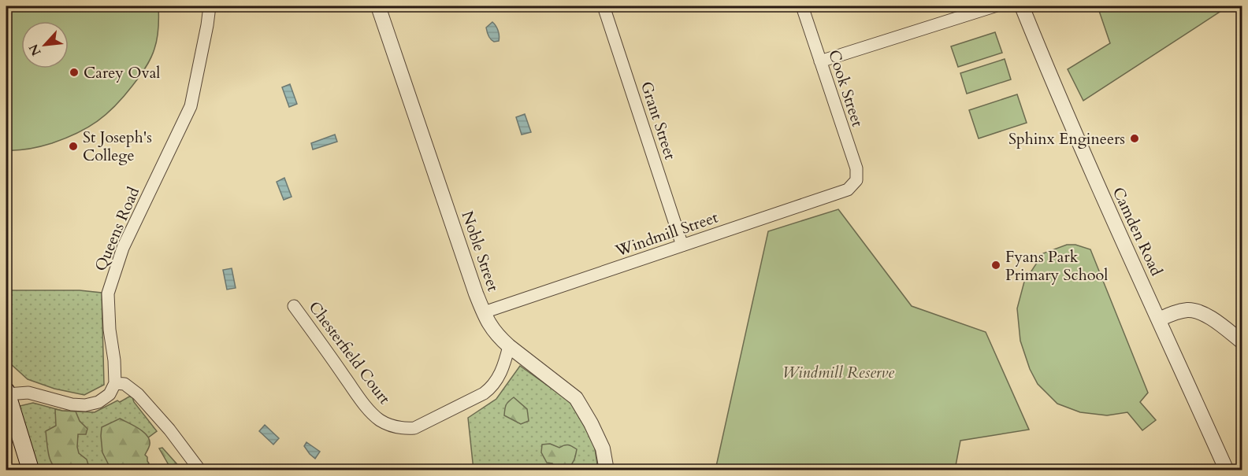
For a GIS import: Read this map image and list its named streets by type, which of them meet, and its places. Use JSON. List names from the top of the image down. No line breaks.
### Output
{"streets":{"street":["Cook Street","Grant Street","Queens Road","Camden Road","Windmill Street","Noble Street","Chesterfield Court"]},"crossings":[["Cook Street","Windmill Street"],["Grant Street","Windmill Street"],["Windmill Street","Noble Street"],["Noble Street","Chesterfield Court"]],"parks":["Windmill Reserve"],"places":["Carey Oval","Sphinx Engineers","St Joseph's College","Fyans Park Primary School"],"north":"bottom left"}
